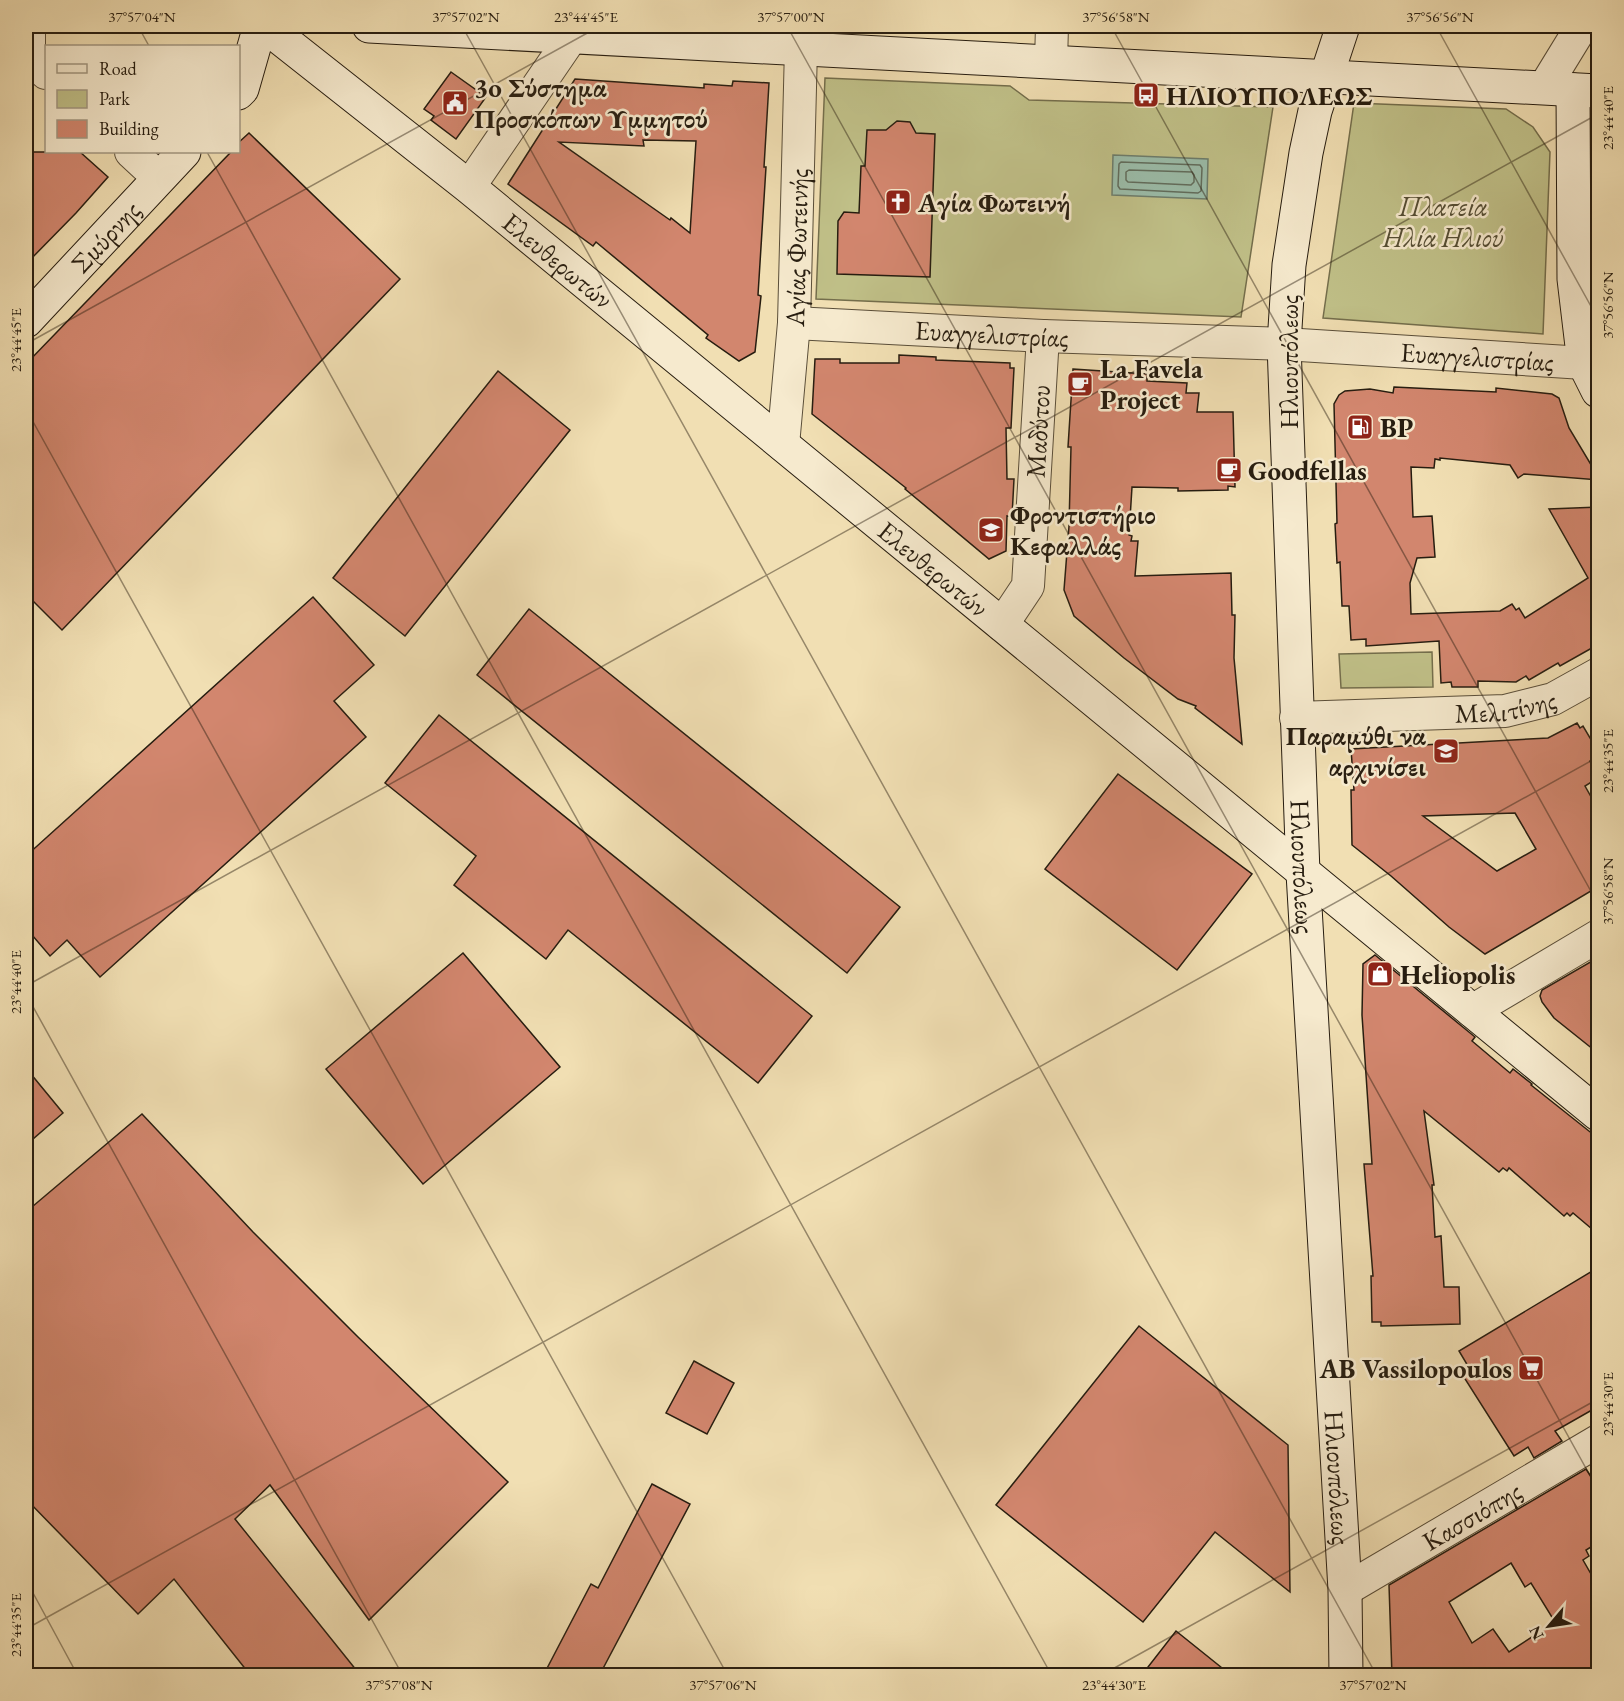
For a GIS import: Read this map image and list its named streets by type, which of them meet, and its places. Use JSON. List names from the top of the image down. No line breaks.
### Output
{"streets":{"main road":["Σμύρνης","Ελευθερωτών","Ηλιουπόλεως"],"street":["Αγίας Φωτεινής","Ευαγγελιστρίας","Μαδύτου","Μελιτίνης","Κασσιόπης"]},"crossings":[["Αγίας Φωτεινής","Ελευθερωτών"],["Αγίας Φωτεινής","Ευαγγελιστρίας"],["Ελευθερωτών","Ηλιουπόλεως"],["Ελευθερωτών","Μαδύτου"],["Ευαγγελιστρίας","Ηλιουπόλεως"],["Ευαγγελιστρίας","Μαδύτου"],["Ηλιουπόλεως","Μελιτίνης"],["Ηλιουπόλεως","Κασσιόπης"]],"parks":["Πλατεία Ηλία Ηλιού"],"places":{"bus stop":["ΗΛΙΟΥΠΟΛΕΩΣ"],"public building":["3o Σύστημα Προσκόπων Υμμητού"],"church":["Αγία Φωτεινή"],"cafe":["La Favela Project","Goodfellas"],"fuel station":["BP"],"school or university":["Φροντιστήριο Κεφαλλάς","Παραμύθι να αρχινίσει"],"shop":["Heliopolis"],"supermarket":["AB Vassilopoulos"]},"legend":["Road","Park","Building"],"north":"bottom left","coordinates":["37°57'04\"N","37°57'02\"N","23°44'45\"E","37°57'00\"N","37°56'58\"N","37°56'56\"N","23°44'40\"E","23°44'35\"E","23°44'30\"E","37°57'08\"N","37°57'06\"N"]}
